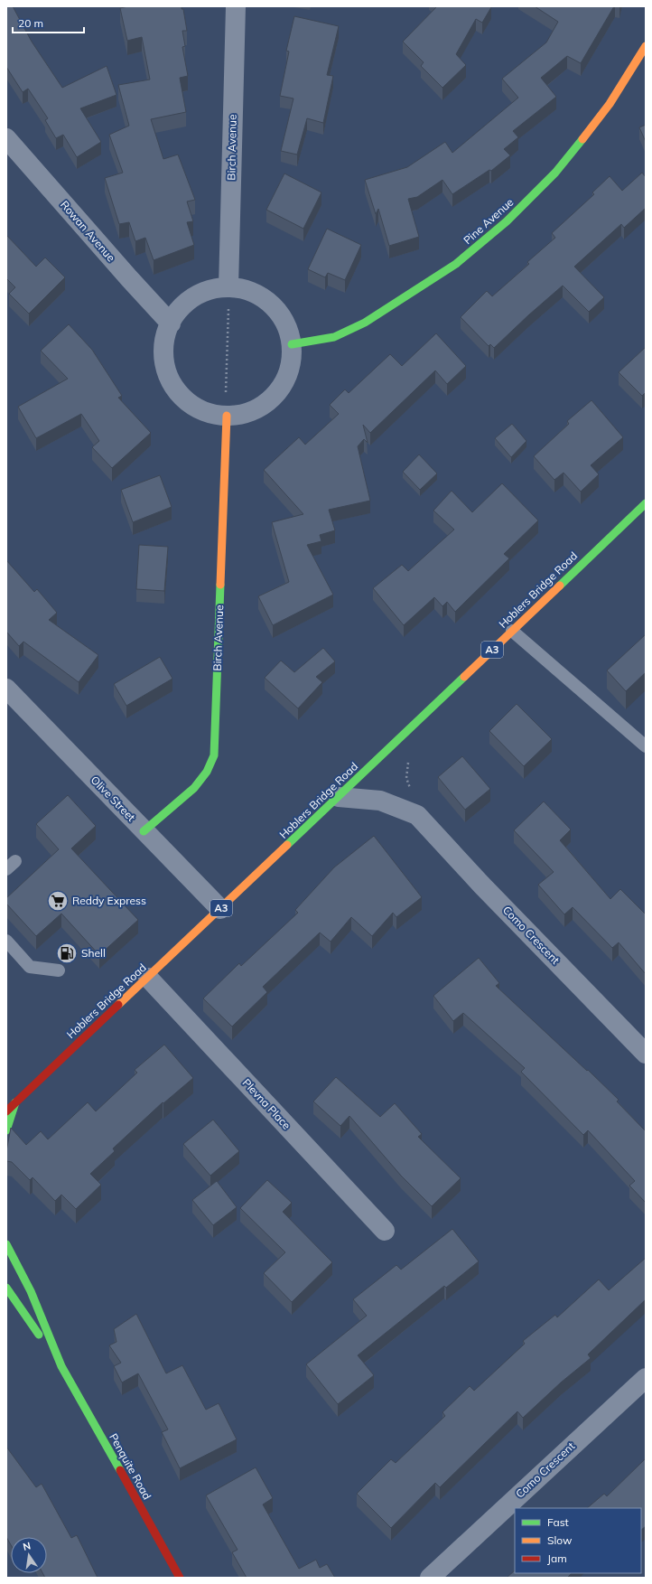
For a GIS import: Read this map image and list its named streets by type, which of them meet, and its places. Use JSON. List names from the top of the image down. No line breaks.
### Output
{"streets":{"main road":["Birch Avenue","Pine Avenue","Hoblers Bridge Road","A3","Penquite Road"],"street":["Rowan Avenue","Olive Street","Como Crescent","Plevna Place"]},"crossings":[["Birch Avenue","Pine Avenue"],["Birch Avenue","Rowan Avenue"],["Birch Avenue","Olive Street"],["Pine Avenue","Rowan Avenue"],["Hoblers Bridge Road","Olive Street"],["Hoblers Bridge Road","Como Crescent"],["Hoblers Bridge Road","Plevna Place"]],"places":{"supermarket":["Reddy Express"],"fuel station":["Shell"]},"legend":["Fast","Slow","Jam"],"scale_bar":"20 m","north":"top"}
